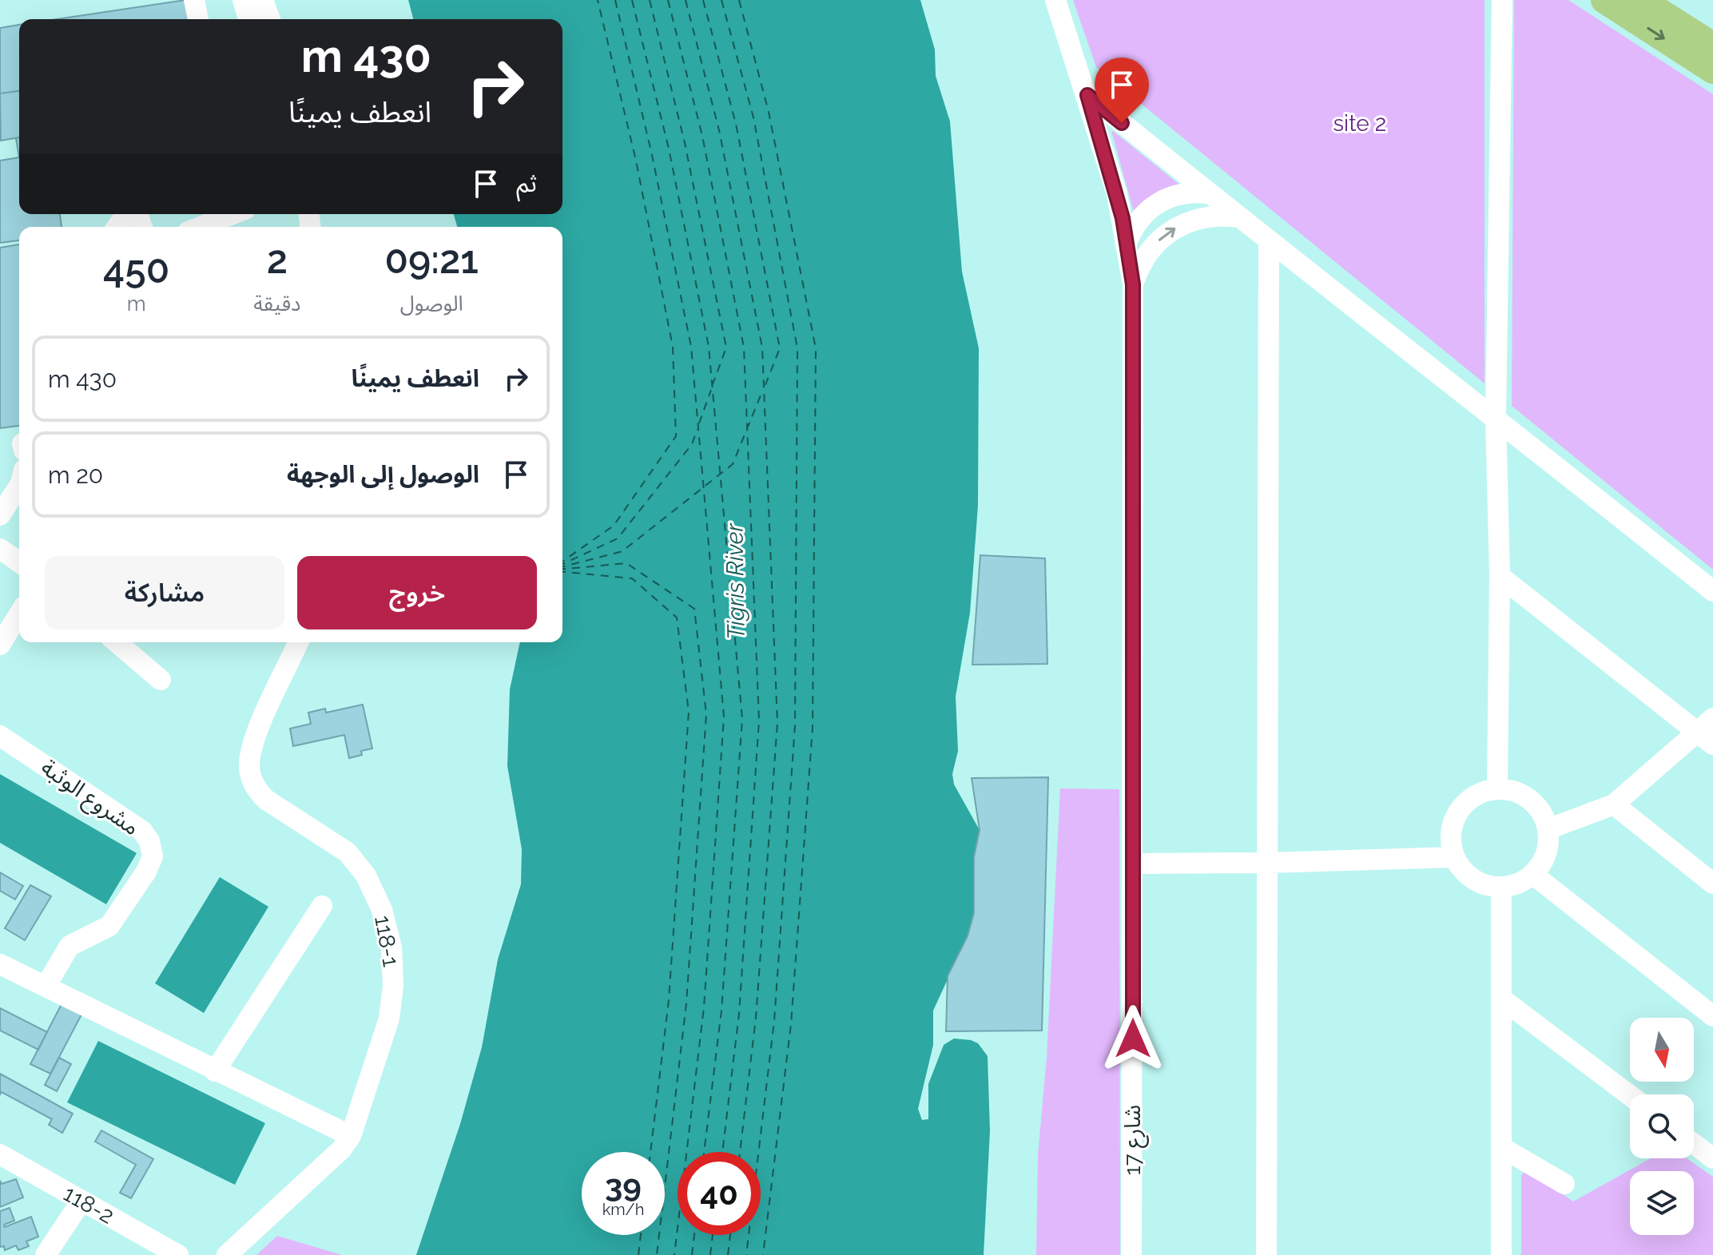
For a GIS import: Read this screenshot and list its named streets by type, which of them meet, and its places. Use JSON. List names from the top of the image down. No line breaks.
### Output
{"streets":{"street":["مشروع الوثبة","118-1","شارع 17","118-2"]},"water":["Tigris River"],"parks":["site 2"],"north":"bottom","page":{"turn":["430 m","انعطف يمينًا"],"then":"ثم","eta":["09:21","الوصول","2","دقيقة","450","m"],"list":[{"name":"انعطف يمينًا","value":"430 m"},{"name":"الوصول إلى الوجهة","value":"20 m"}],"buttons":["خروج","مشاركة"],"speed":"39 km/h","limit":"40"}}
